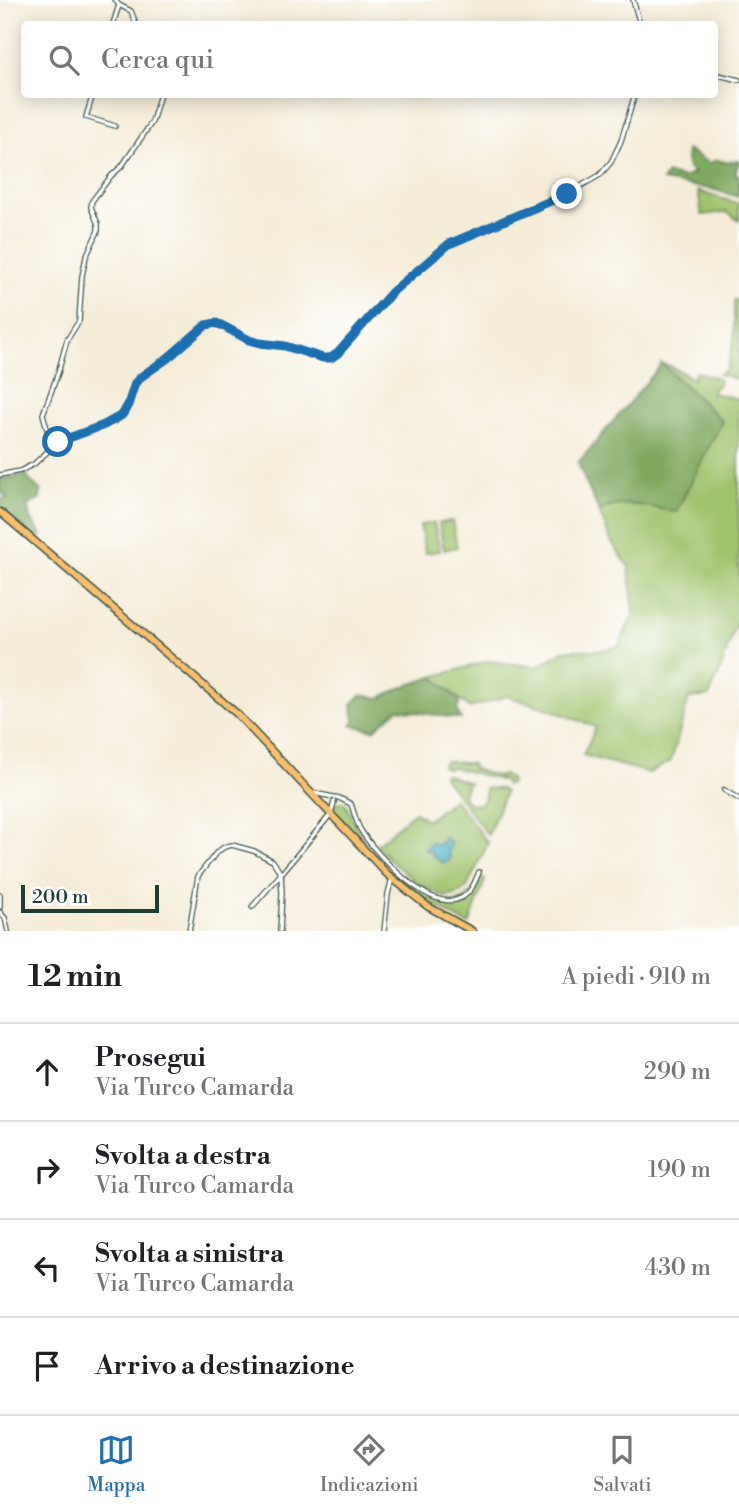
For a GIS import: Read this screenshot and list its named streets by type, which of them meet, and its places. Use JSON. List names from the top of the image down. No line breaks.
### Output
{"scale_bar":"200 m","page":{"search":"Cerca qui","scale":"200 m","heading":["12 min","A piedi · 910 m"],"list":[["Prosegui","Via Turco Camarda","290 m"],["Svolta a destra","Via Turco Camarda","190 m"],["Svolta a sinistra","Via Turco Camarda","430 m"],"Arrivo a destinazione"],"nav":["Mappa","Indicazioni","Salvati"]}}
